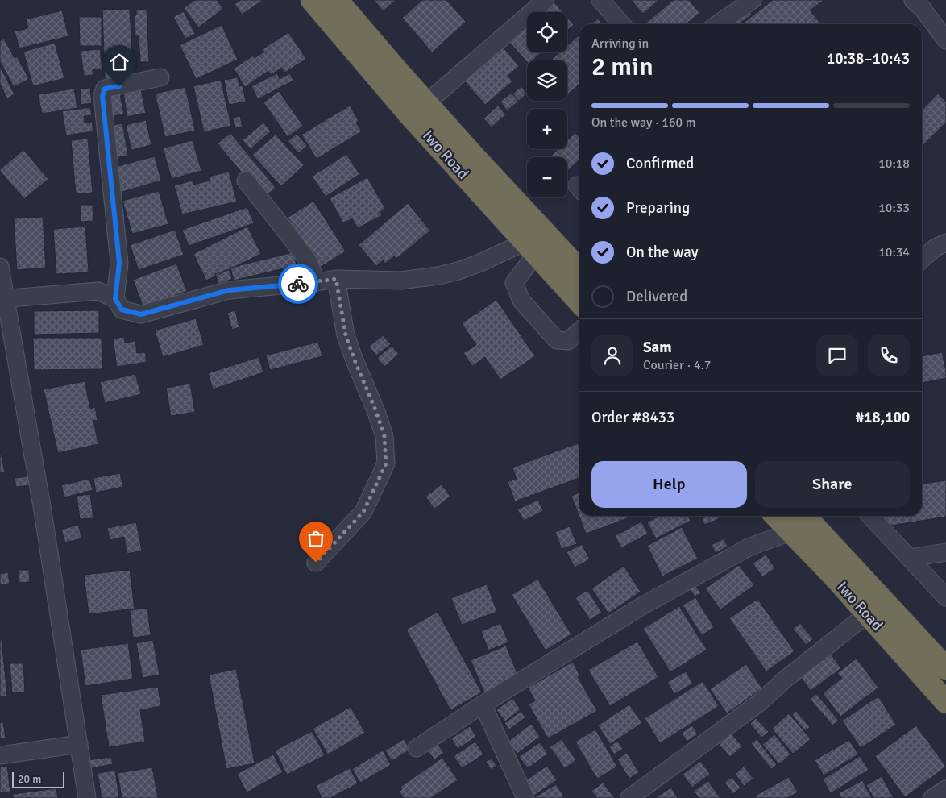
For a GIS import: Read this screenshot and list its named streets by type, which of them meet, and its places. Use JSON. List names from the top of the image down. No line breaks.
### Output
{"streets":{"highway":["Iwo Road"]},"scale_bar":"20 m","page":{"map_buttons":["+","−"],"heading":["2 min","Arriving in","10:38–10:43"],"panel":["Sam","Courier · 4.7","Order #8433","₦18,100"],"bar":"On the way · 160 m","list":[["Confirmed","10:18"],["Preparing","10:33"],["On the way","10:34"],"Delivered"],"buttons":["Help","Share"],"scale":"20 m"}}
